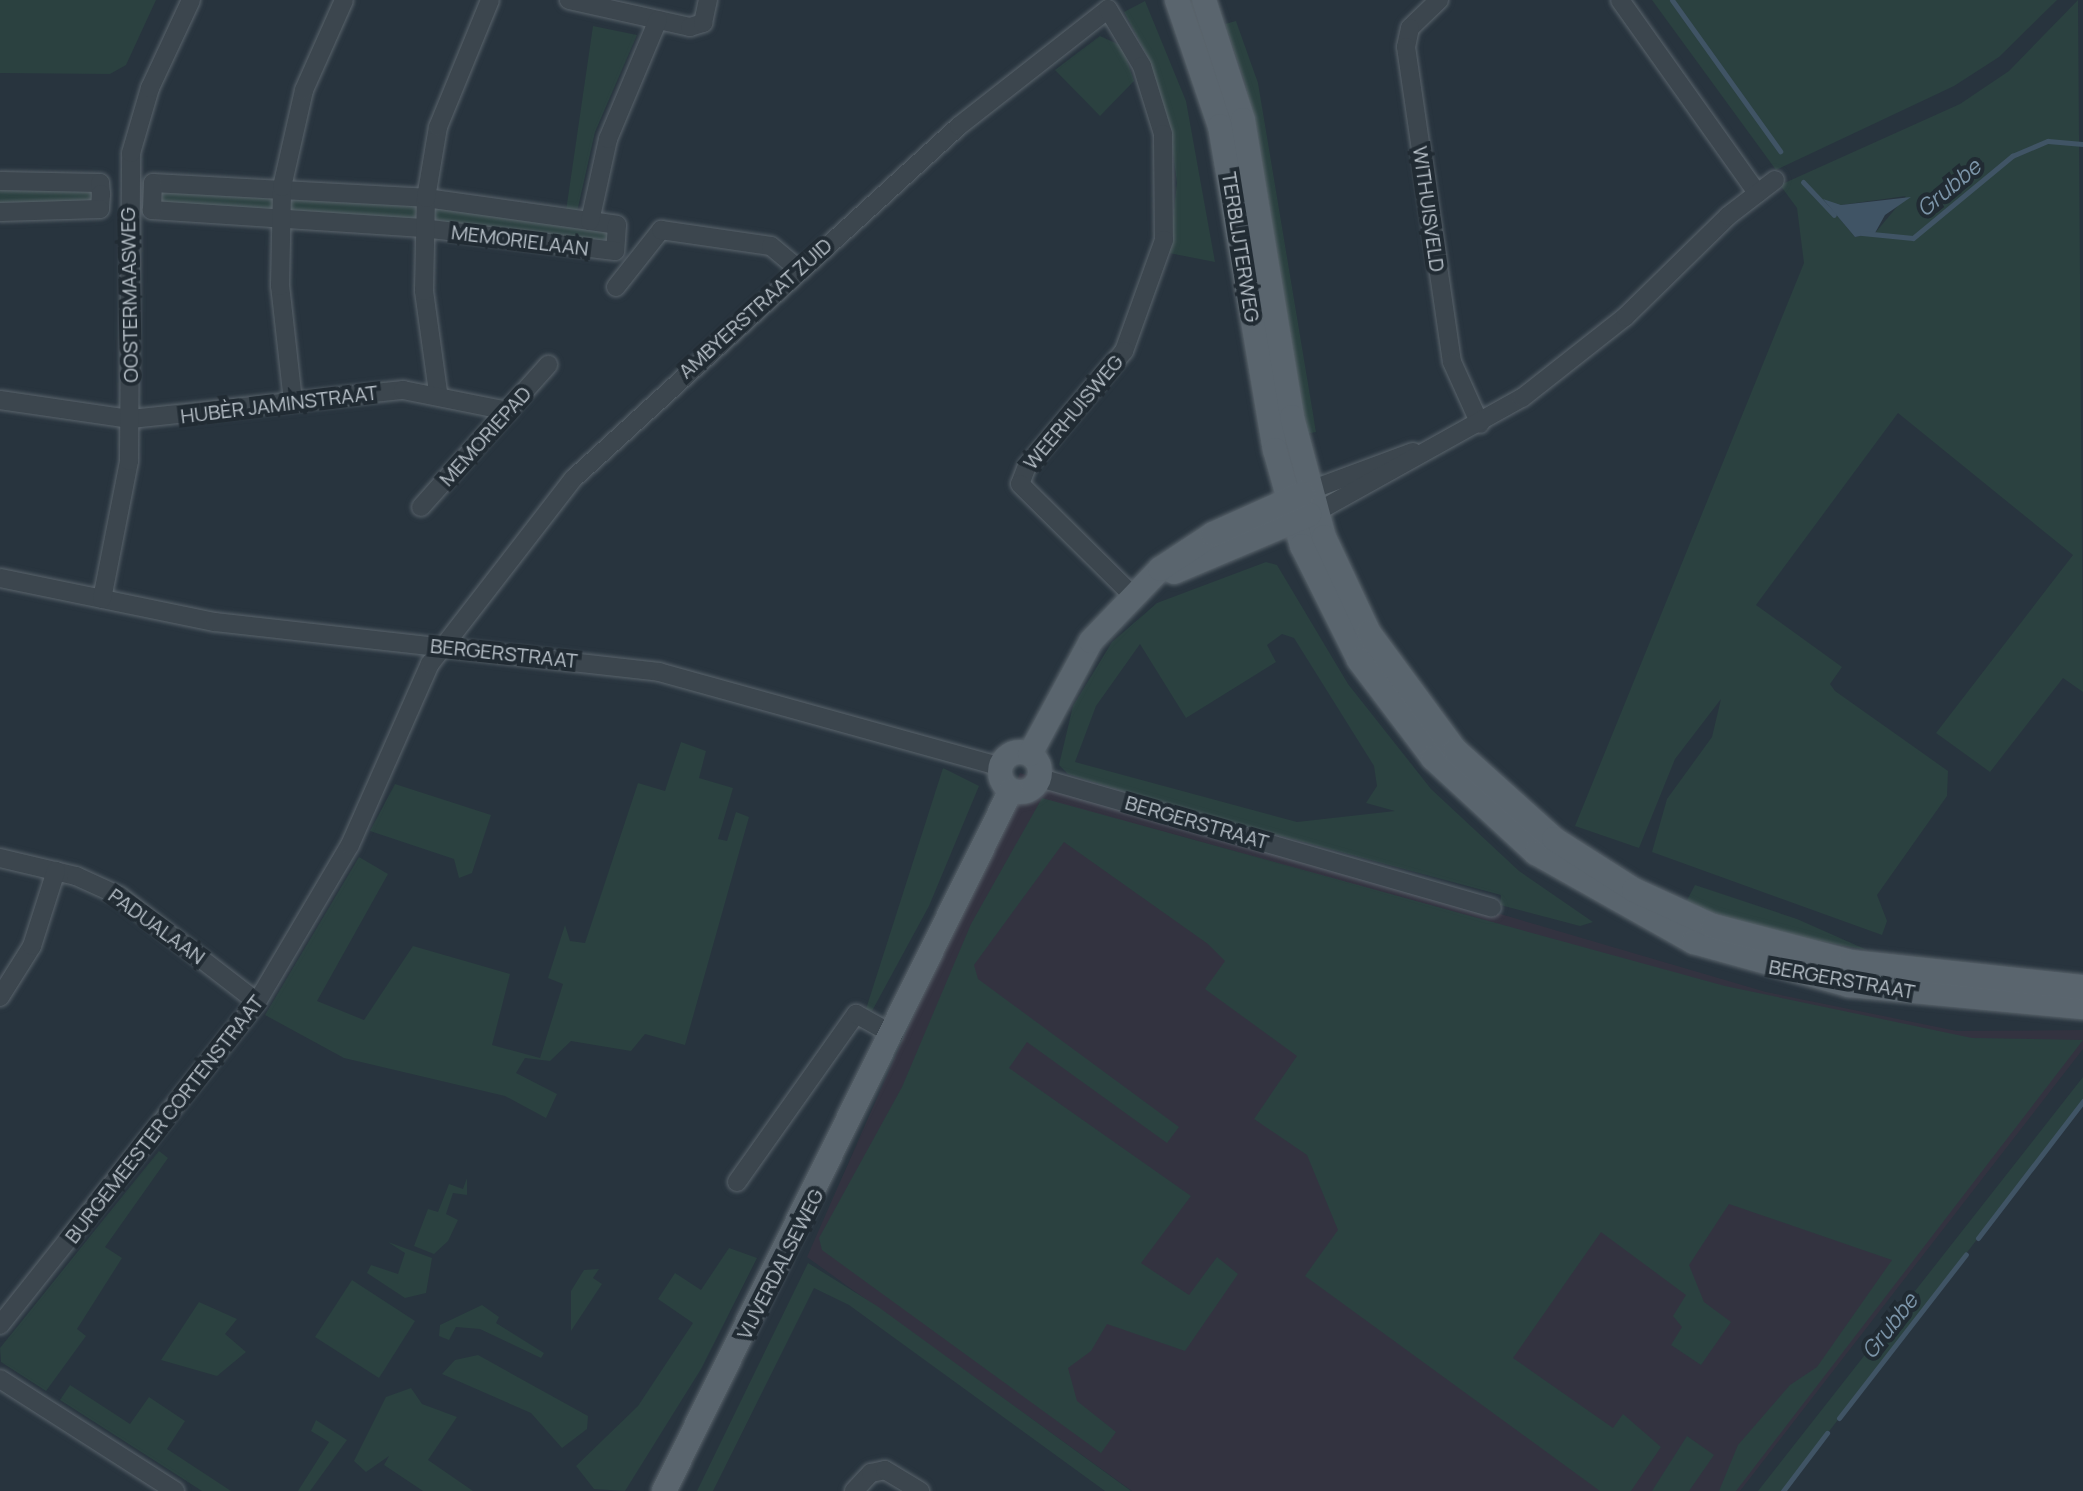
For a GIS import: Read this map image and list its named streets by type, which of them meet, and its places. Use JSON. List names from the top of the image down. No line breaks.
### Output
{"streets":{"main road":["TERBLIJTERWEG","BERGERSTRAAT","VIJVERDALSEWEG"],"street":["WITHUISVELD","MEMORIELAAN","OOSTERMAASWEG","AMBYERSTRAAT ZUID","HUBÈR JAMINSTRAAT","WEERHUISWEG","MEMORIEPAD","PADUALAAN","BURGEMEESTER CORTENSTRAAT"]},"crossings":[["TERBLIJTERWEG","BERGERSTRAAT"],["OOSTERMAASWEG","HUBÈR JAMINSTRAAT"],["OOSTERMAASWEG","BERGERSTRAAT"],["AMBYERSTRAAT ZUID","WEERHUISWEG"],["AMBYERSTRAAT ZUID","BERGERSTRAAT"],["AMBYERSTRAAT ZUID","BURGEMEESTER CORTENSTRAAT"],["HUBÈR JAMINSTRAAT","MEMORIEPAD"],["BERGERSTRAAT","BURGEMEESTER CORTENSTRAAT"],["BERGERSTRAAT","VIJVERDALSEWEG"],["PADUALAAN","BURGEMEESTER CORTENSTRAAT"]],"water":["Grubbe"]}
